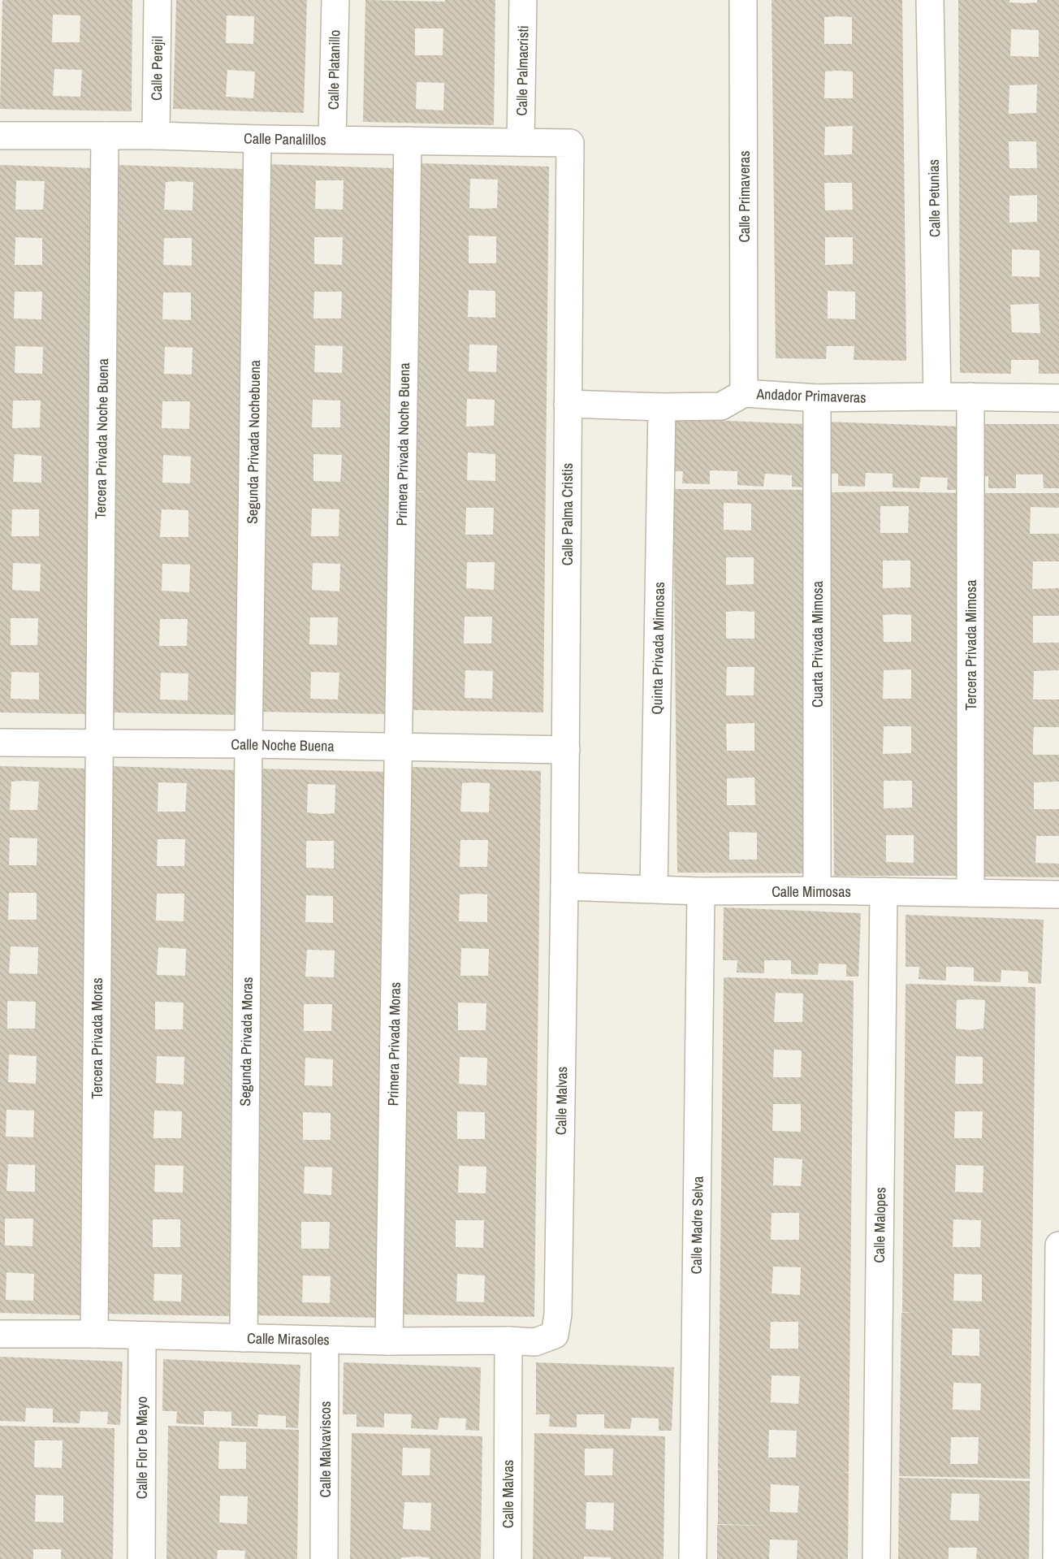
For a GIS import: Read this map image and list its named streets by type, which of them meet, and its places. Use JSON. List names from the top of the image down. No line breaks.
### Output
{"streets":{"street":["Calle Perejil","Calle Platanillo","Calle Palmacristi","Calle Panalillos","Calle Primaveras","Calle Petunias","Andador Primaveras","Tercera Privada Noche Buena","Segunda Privada Nochebuena","Primera Privada Noche Buena","Calle Palma Cristis","Cuarta Privada Mimosa","Tercera Privada Mimosa","Quinta Privada Mimosas","Calle Noche Buena","Calle Mimosas","Tercera Privada Moras","Segunda Privada Moras","Primera Privada Moras","Calle Malvas","Calle Madre Selva","Calle Malopes","Calle Mirasoles","Calle Flor De Mayo","Calle Malvaviscos"]},"crossings":[["Calle Perejil","Calle Panalillos"],["Calle Platanillo","Calle Panalillos"],["Calle Palmacristi","Calle Panalillos"],["Calle Panalillos","Tercera Privada Noche Buena"],["Calle Panalillos","Segunda Privada Nochebuena"],["Calle Panalillos","Primera Privada Noche Buena"],["Calle Panalillos","Calle Palma Cristis"],["Calle Primaveras","Andador Primaveras"],["Calle Petunias","Andador Primaveras"],["Andador Primaveras","Calle Palma Cristis"],["Andador Primaveras","Cuarta Privada Mimosa"],["Andador Primaveras","Tercera Privada Mimosa"],["Andador Primaveras","Quinta Privada Mimosas"],["Tercera Privada Noche Buena","Calle Noche Buena"],["Tercera Privada Noche Buena","Tercera Privada Moras"],["Segunda Privada Nochebuena","Calle Noche Buena"],["Segunda Privada Nochebuena","Segunda Privada Moras"],["Primera Privada Noche Buena","Calle Noche Buena"],["Primera Privada Noche Buena","Primera Privada Moras"],["Calle Palma Cristis","Calle Noche Buena"],["Calle Palma Cristis","Calle Mimosas"],["Calle Palma Cristis","Calle Malvas"],["Cuarta Privada Mimosa","Calle Mimosas"],["Tercera Privada Mimosa","Calle Mimosas"],["Quinta Privada Mimosas","Calle Mimosas"],["Calle Noche Buena","Tercera Privada Moras"],["Calle Noche Buena","Segunda Privada Moras"],["Calle Noche Buena","Primera Privada Moras"],["Calle Mimosas","Calle Malvas"],["Calle Mimosas","Calle Madre Selva"],["Calle Mimosas","Calle Malopes"],["Tercera Privada Moras","Calle Mirasoles"],["Segunda Privada Moras","Calle Mirasoles"],["Primera Privada Moras","Calle Mirasoles"],["Calle Malvas","Calle Mirasoles"],["Calle Mirasoles","Calle Flor De Mayo"],["Calle Mirasoles","Calle Malvaviscos"]]}
